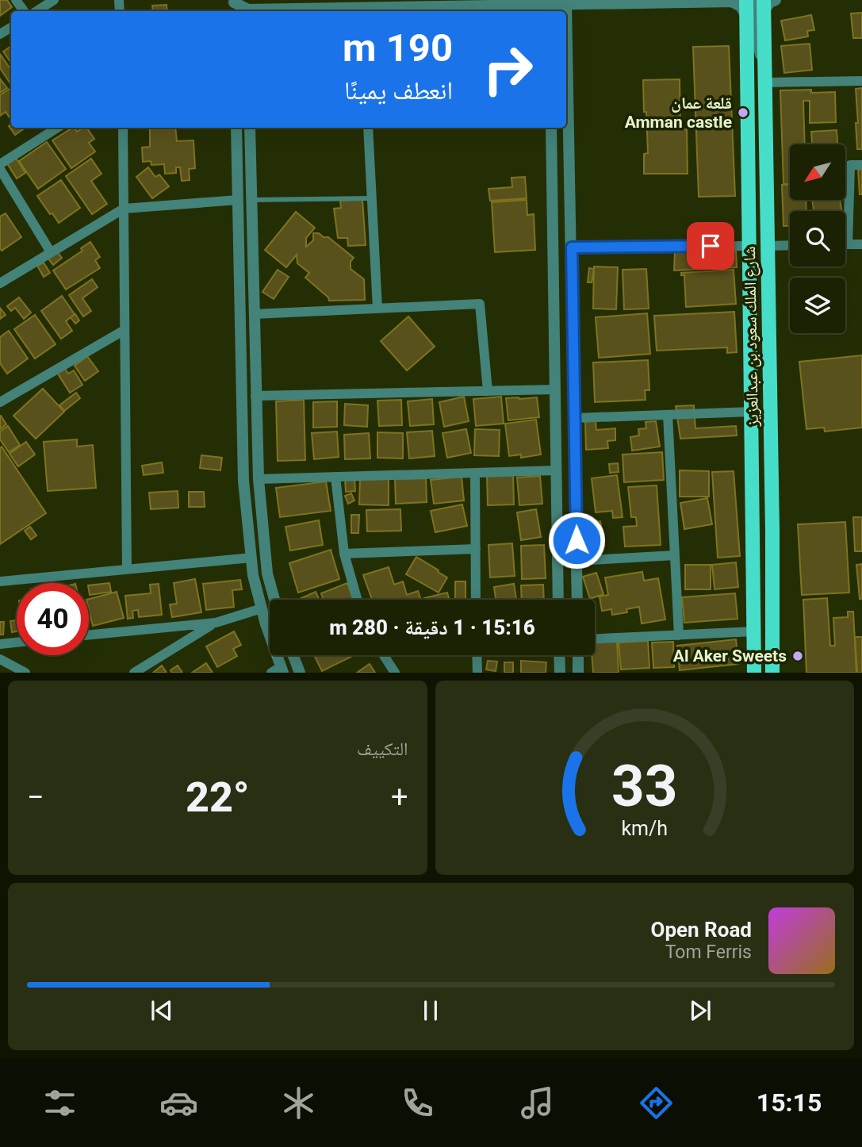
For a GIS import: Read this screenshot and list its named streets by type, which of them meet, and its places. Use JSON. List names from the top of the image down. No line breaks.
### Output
{"streets":{"main road":["شارع الملك سعود بن عبدالعزيز"]},"places":["قلعة عمان Amman castle","Al Aker Sweets"],"north":"bottom left","page":{"turn":["190 m","انعطف يمينًا"],"limit":"40","trip":"15:16 · 1 دقيقة · 280 m","tile":"التكييف","heat":["−","22°","+"],"song":["Open Road","Tom Ferris"],"tabs":"15:15","gauge":["33","km/h"]}}
